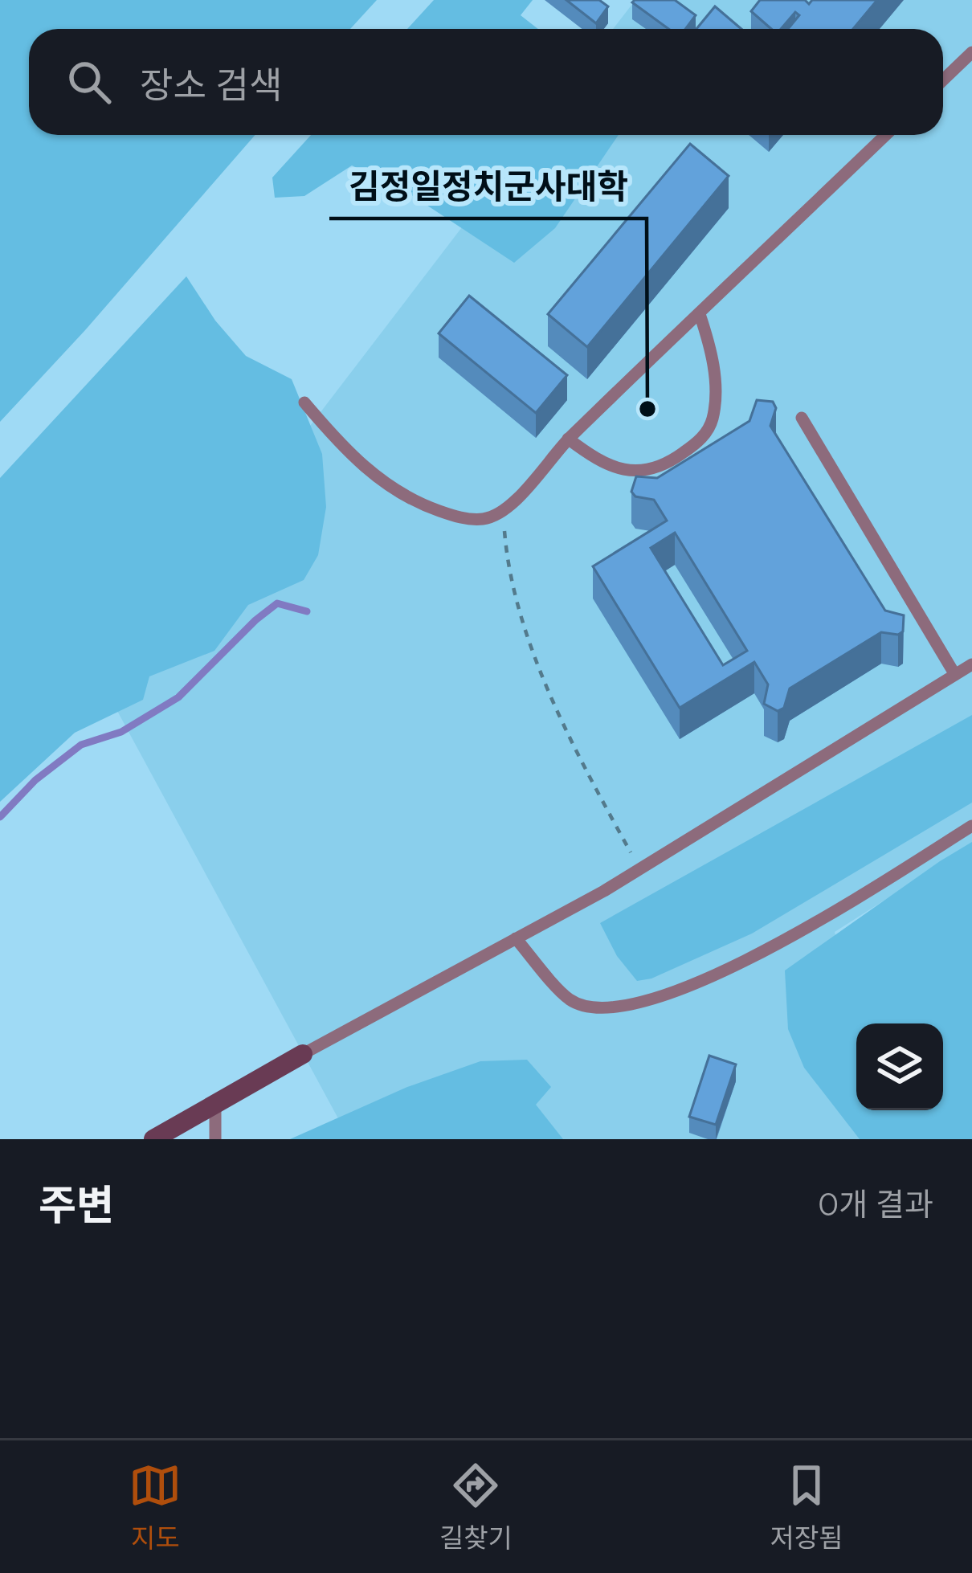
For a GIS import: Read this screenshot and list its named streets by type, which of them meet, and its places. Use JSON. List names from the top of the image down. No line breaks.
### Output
{"places":["김정일정치군사대학"],"page":{"search":"장소 검색","heading":["주변","0개 결과"],"nav":["지도","길찾기","저장됨"]}}
